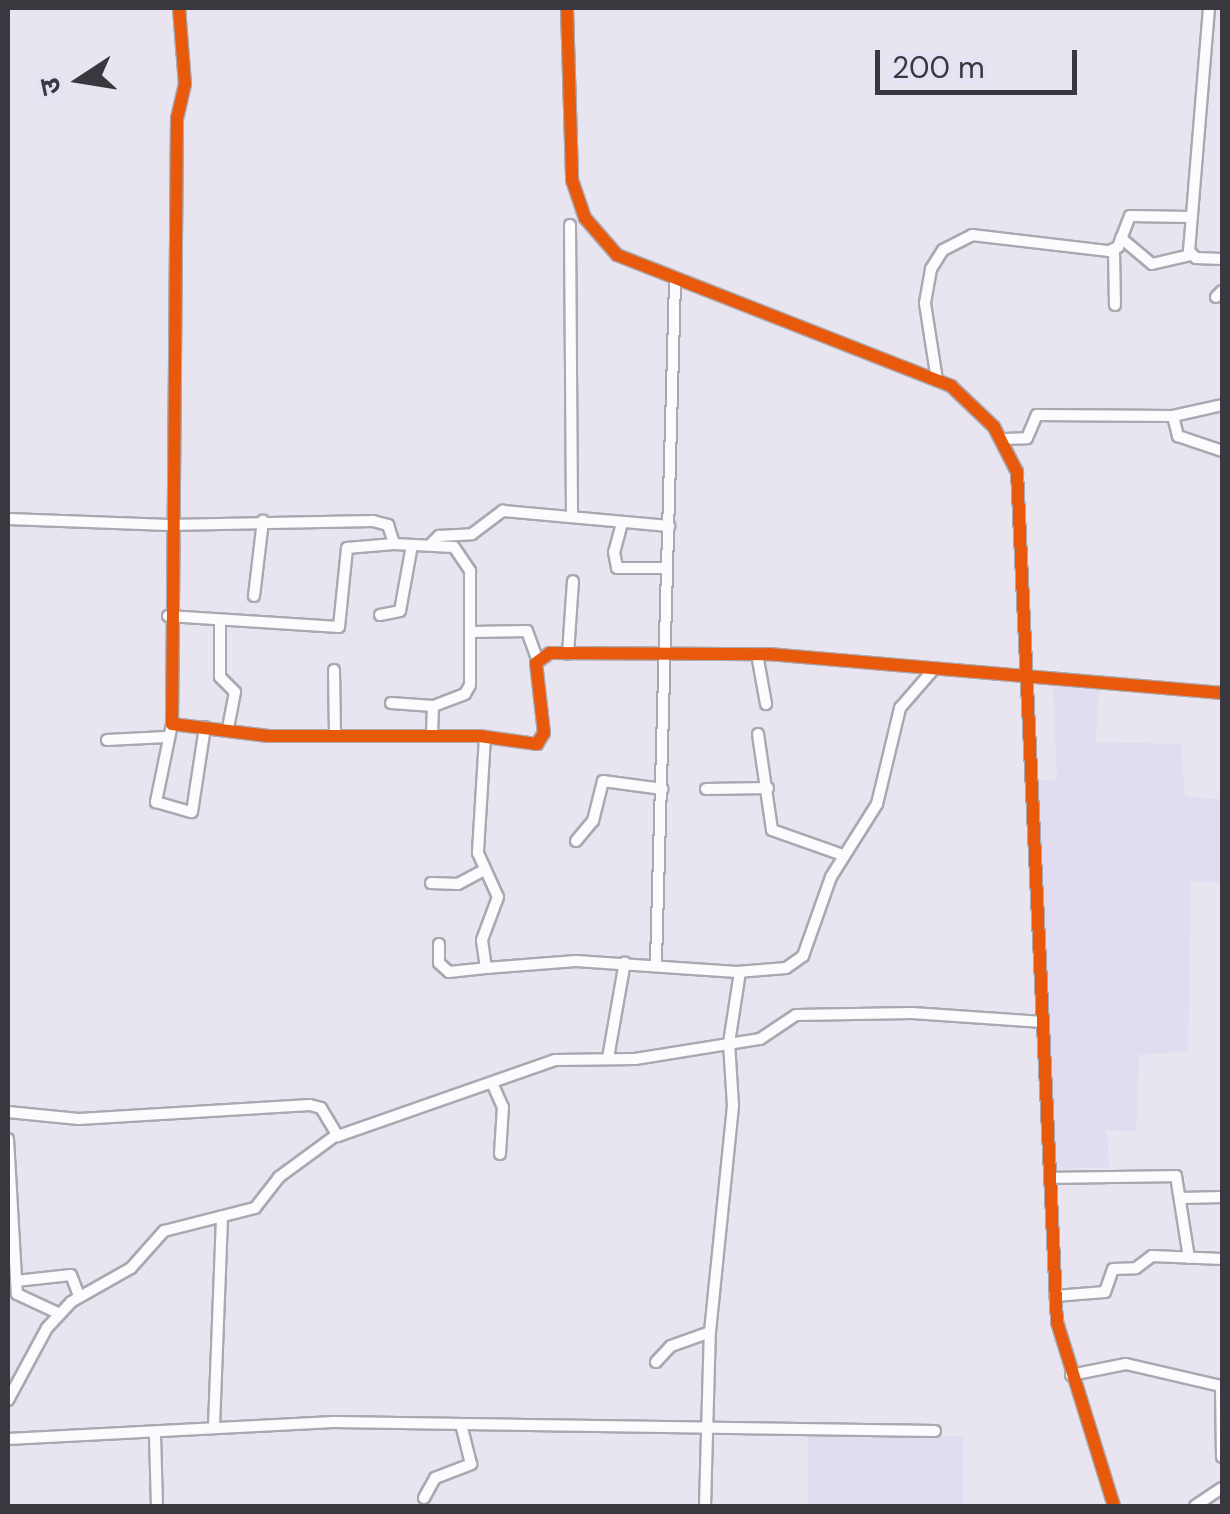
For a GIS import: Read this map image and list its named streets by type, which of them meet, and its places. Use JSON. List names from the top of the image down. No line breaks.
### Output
{"scale_bar":"200 m","north":"left"}
